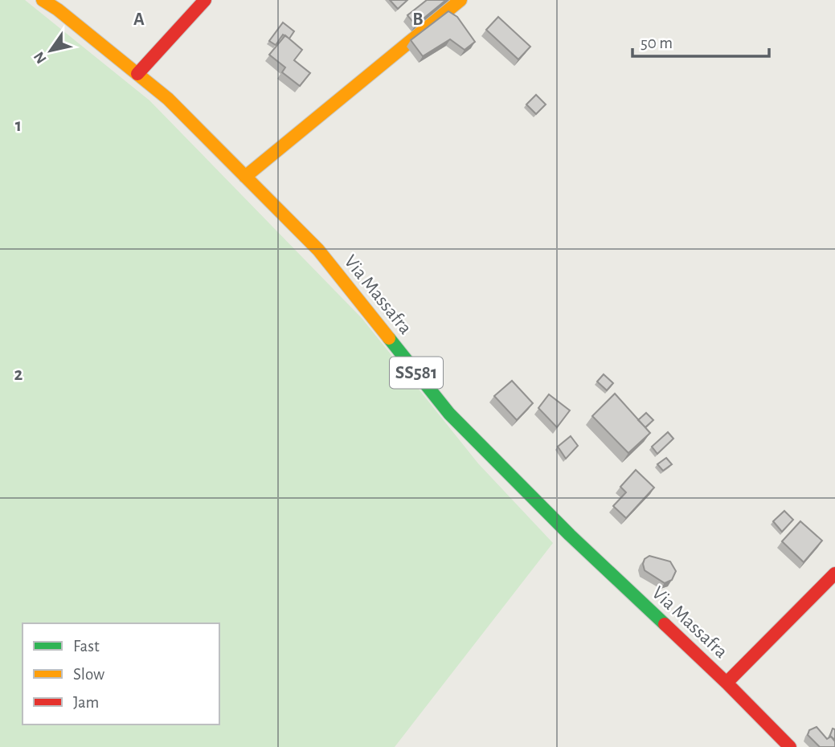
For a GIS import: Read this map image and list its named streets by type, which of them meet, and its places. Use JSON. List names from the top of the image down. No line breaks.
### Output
{"streets":{"main road":["Via Massafra","SS581"]},"legend":["Fast","Slow","Jam"],"scale_bar":"50 m","north":"bottom left","grid":{"columns":["A","B"],"rows":["1","2"]}}
